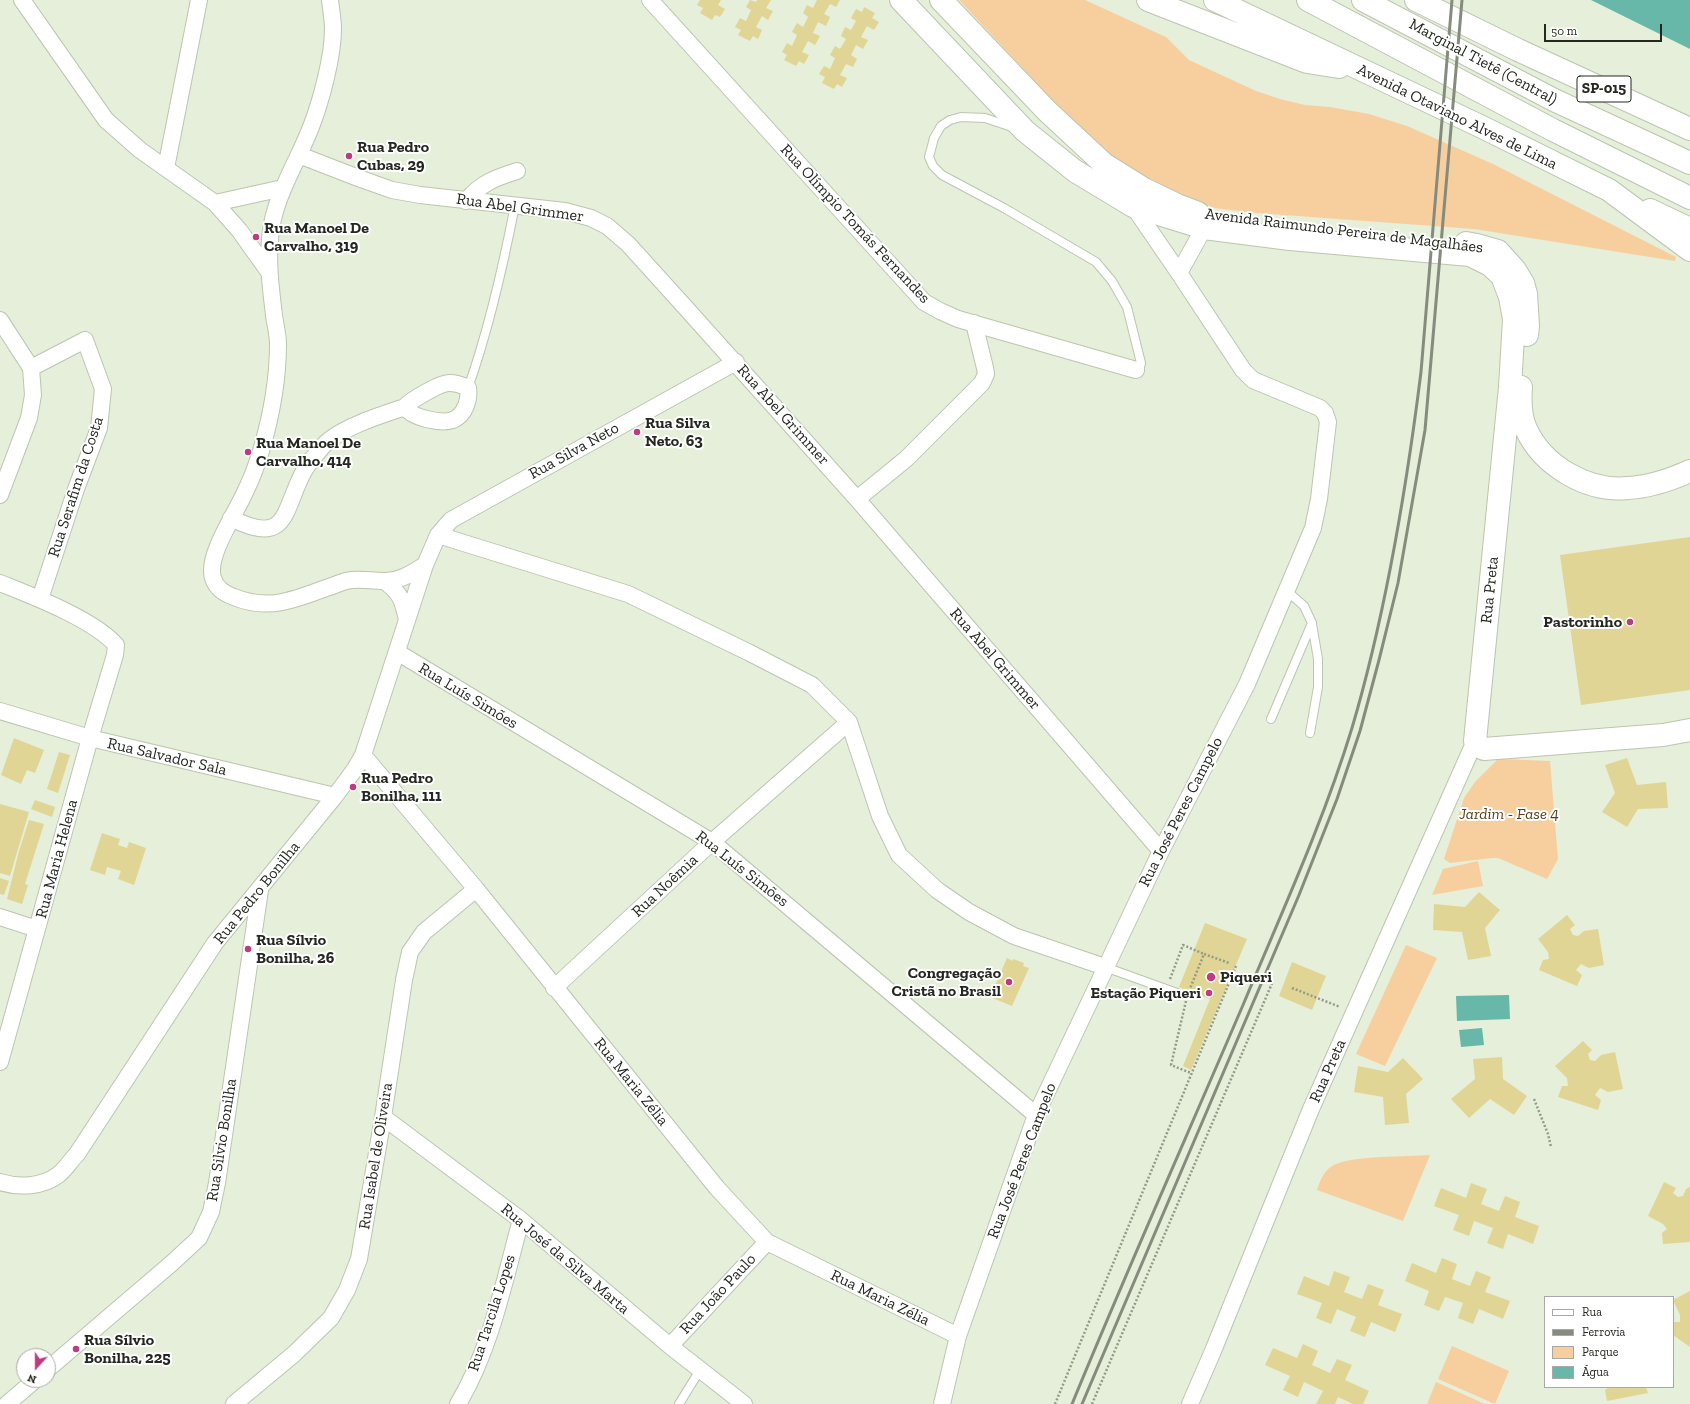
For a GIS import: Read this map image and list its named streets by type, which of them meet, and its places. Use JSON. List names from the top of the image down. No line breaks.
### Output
{"streets":{"main road":["Marginal Tietê (Central)","SP-015","Avenida Otaviano Alves de Lima","Avenida Raimundo Pereira de Magalhães","Rua Preta"],"street":["Rua Abel Grimmer","Rua Olímpio Tomás Fernandes","Rua Silva Neto","Rua Serafim da Costa","Rua Luís Simões","Rua Salvador Sala","Rua José Peres Campelo","Rua Maria Helena","Rua Noêmia","Rua Pedro Bonilha","Rua Maria Zélia","Rua Silvio Bonilha","Rua Isabel de Oliveira","Rua José da Silva Marta","Rua João Paulo","Rua Tarcila Lopes"]},"crossings":[["Rua Abel Grimmer","Rua Silva Neto"],["Rua Abel Grimmer","Rua José Peres Campelo"],["Avenida Raimundo Pereira de Magalhães","Rua Preta"],["Avenida Raimundo Pereira de Magalhães","Rua José Peres Campelo"],["Rua Silva Neto","Rua Pedro Bonilha"],["Rua Serafim da Costa","Rua Maria Helena"],["Rua Luís Simões","Rua José Peres Campelo"],["Rua Luís Simões","Rua Noêmia"],["Rua Luís Simões","Rua Pedro Bonilha"],["Rua Salvador Sala","Rua Maria Helena"],["Rua Salvador Sala","Rua Pedro Bonilha"],["Rua José Peres Campelo","Rua Maria Zélia"],["Rua Noêmia","Rua Maria Zélia"],["Rua Pedro Bonilha","Rua Maria Zélia"],["Rua Pedro Bonilha","Rua Silvio Bonilha"],["Rua Maria Zélia","Rua Isabel de Oliveira"],["Rua Maria Zélia","Rua João Paulo"],["Rua Isabel de Oliveira","Rua José da Silva Marta"],["Rua José da Silva Marta","Rua João Paulo"],["Rua José da Silva Marta","Rua Tarcila Lopes"]],"parks":["Jardim - Fase 4"],"places":["Rua Pedro Cubas, 29","Rua Manoel De Carvalho, 319","Rua Silva Neto, 63","Rua Manoel De Carvalho, 414","Pastorinho","Rua Pedro Bonilha, 111","Rua Sílvio Bonilha, 26","Piqueri","Congregação Cristã no Brasil","Estação Piqueri","Rua Sílvio Bonilha, 225"],"legend":["Rua","Ferrovia","Parque","Água"],"scale_bar":"50 m","north":"bottom"}
